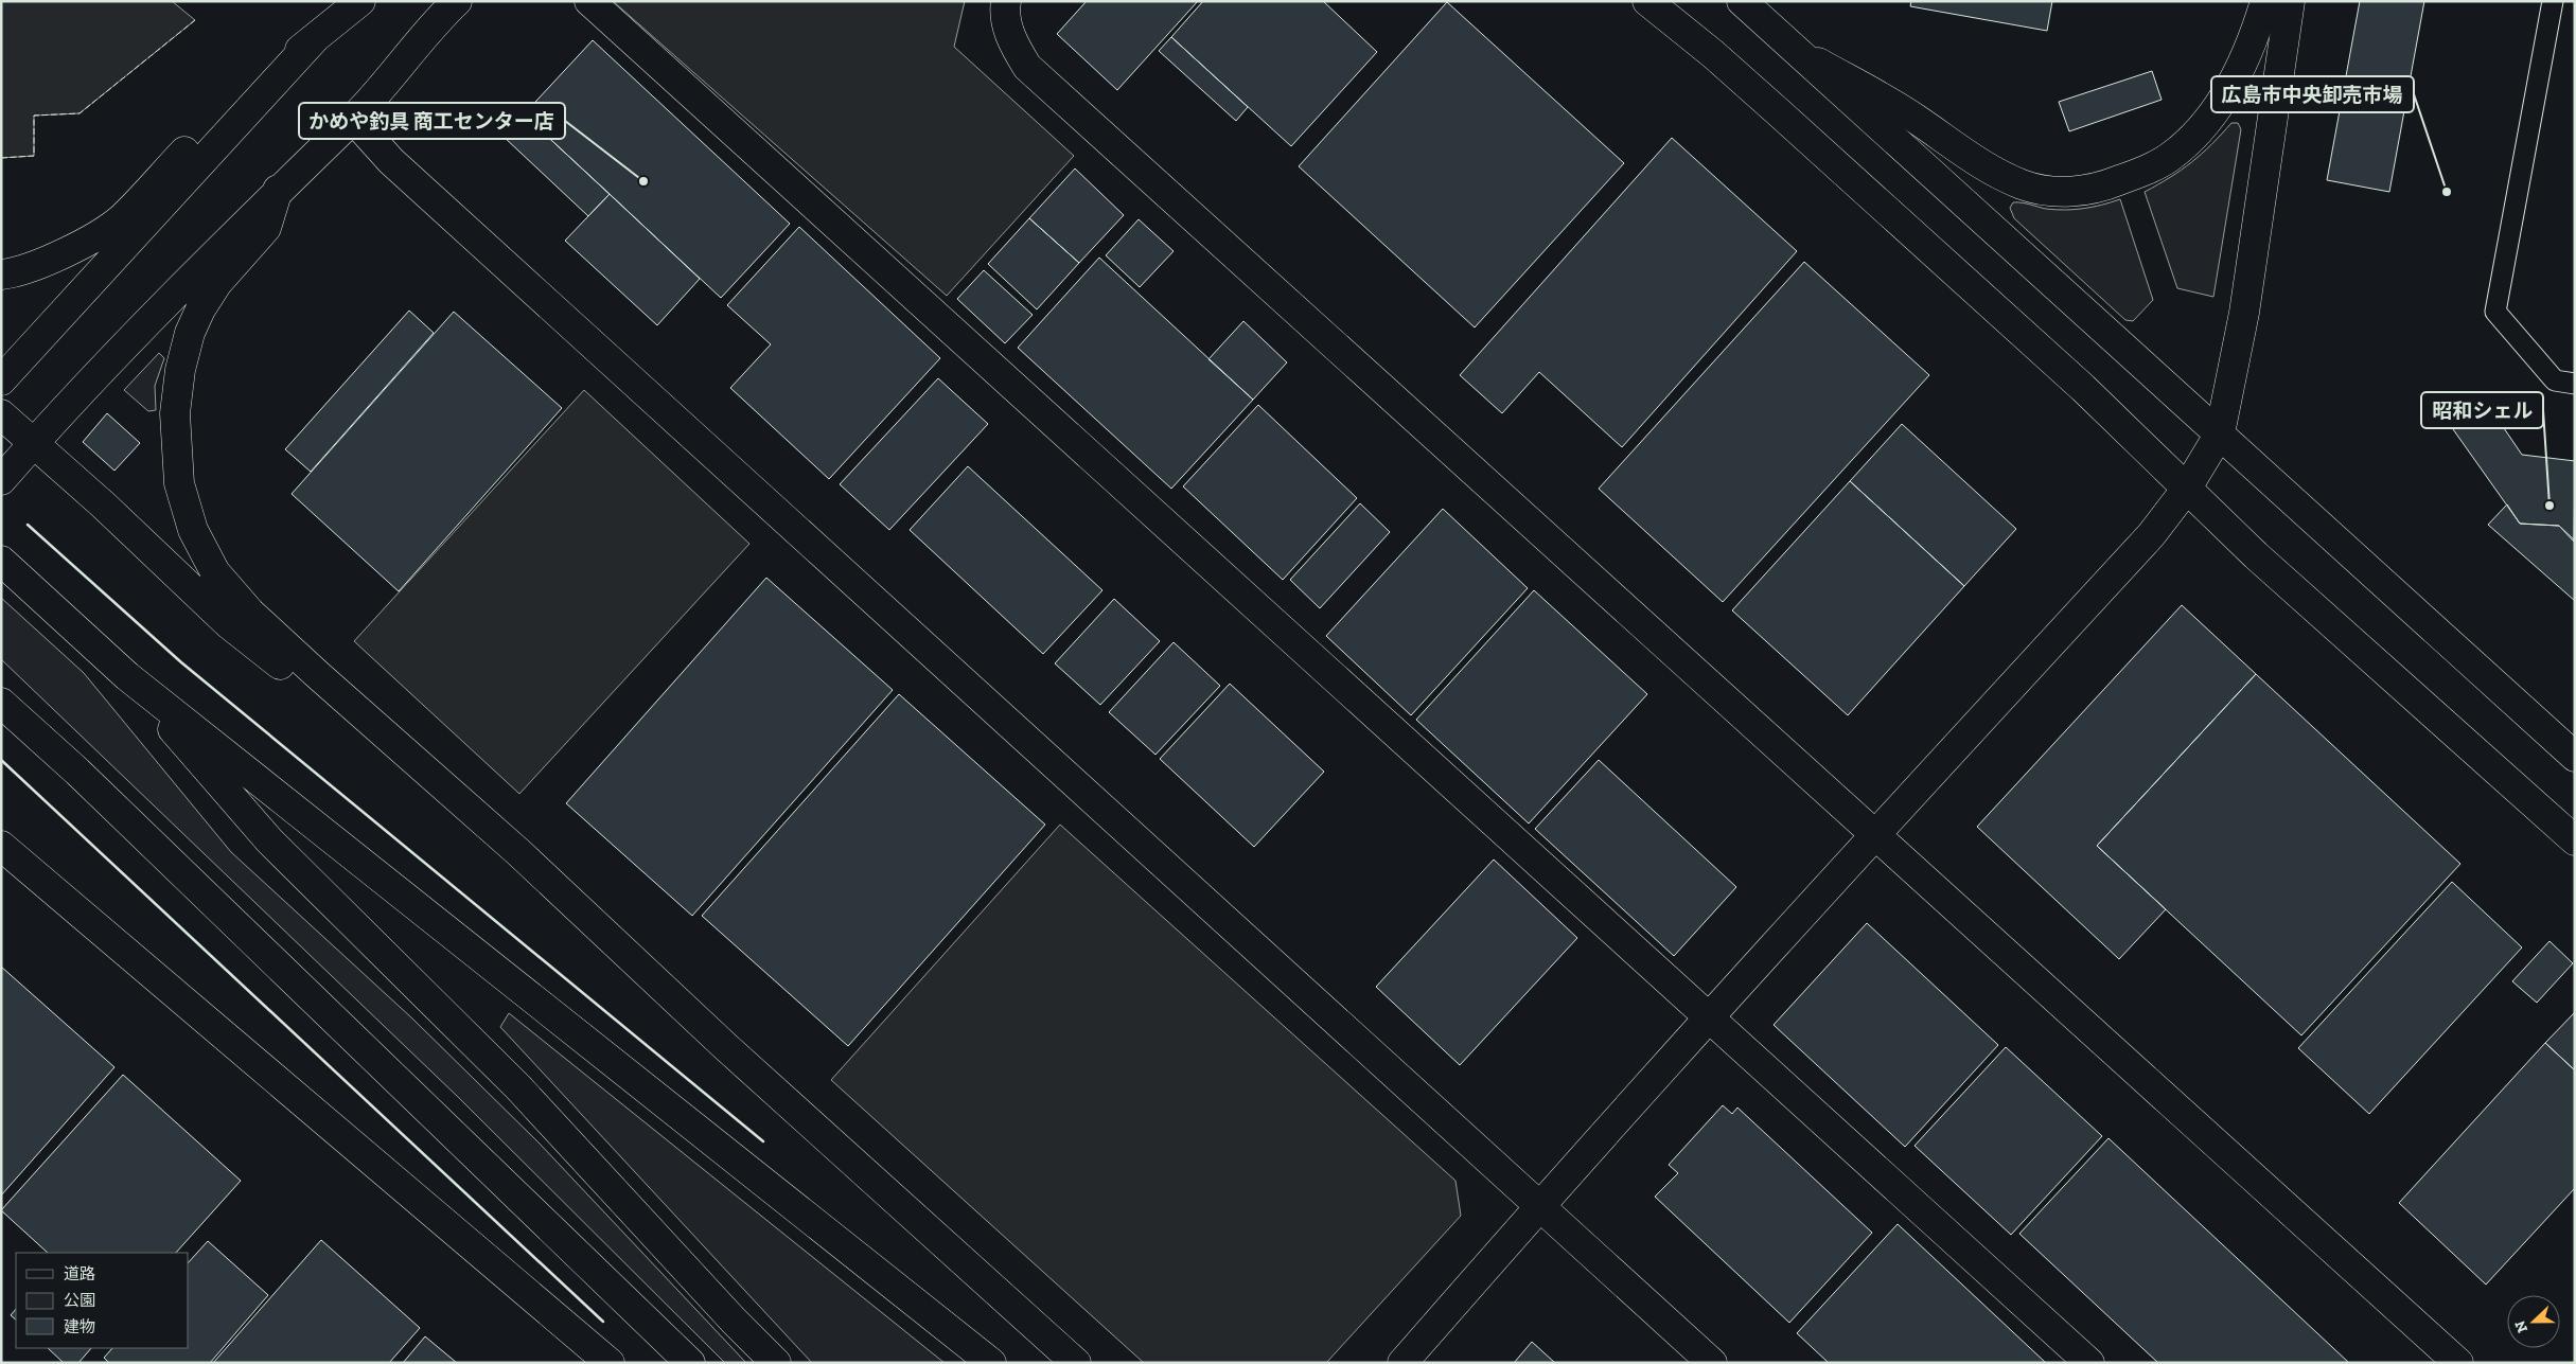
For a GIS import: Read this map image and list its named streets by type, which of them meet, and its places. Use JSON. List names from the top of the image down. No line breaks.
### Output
{"places":["かめや釣具 商工センター店","広島市中央卸売市場","昭和シェル"],"legend":["道路","公園","建物"],"north":"left"}
